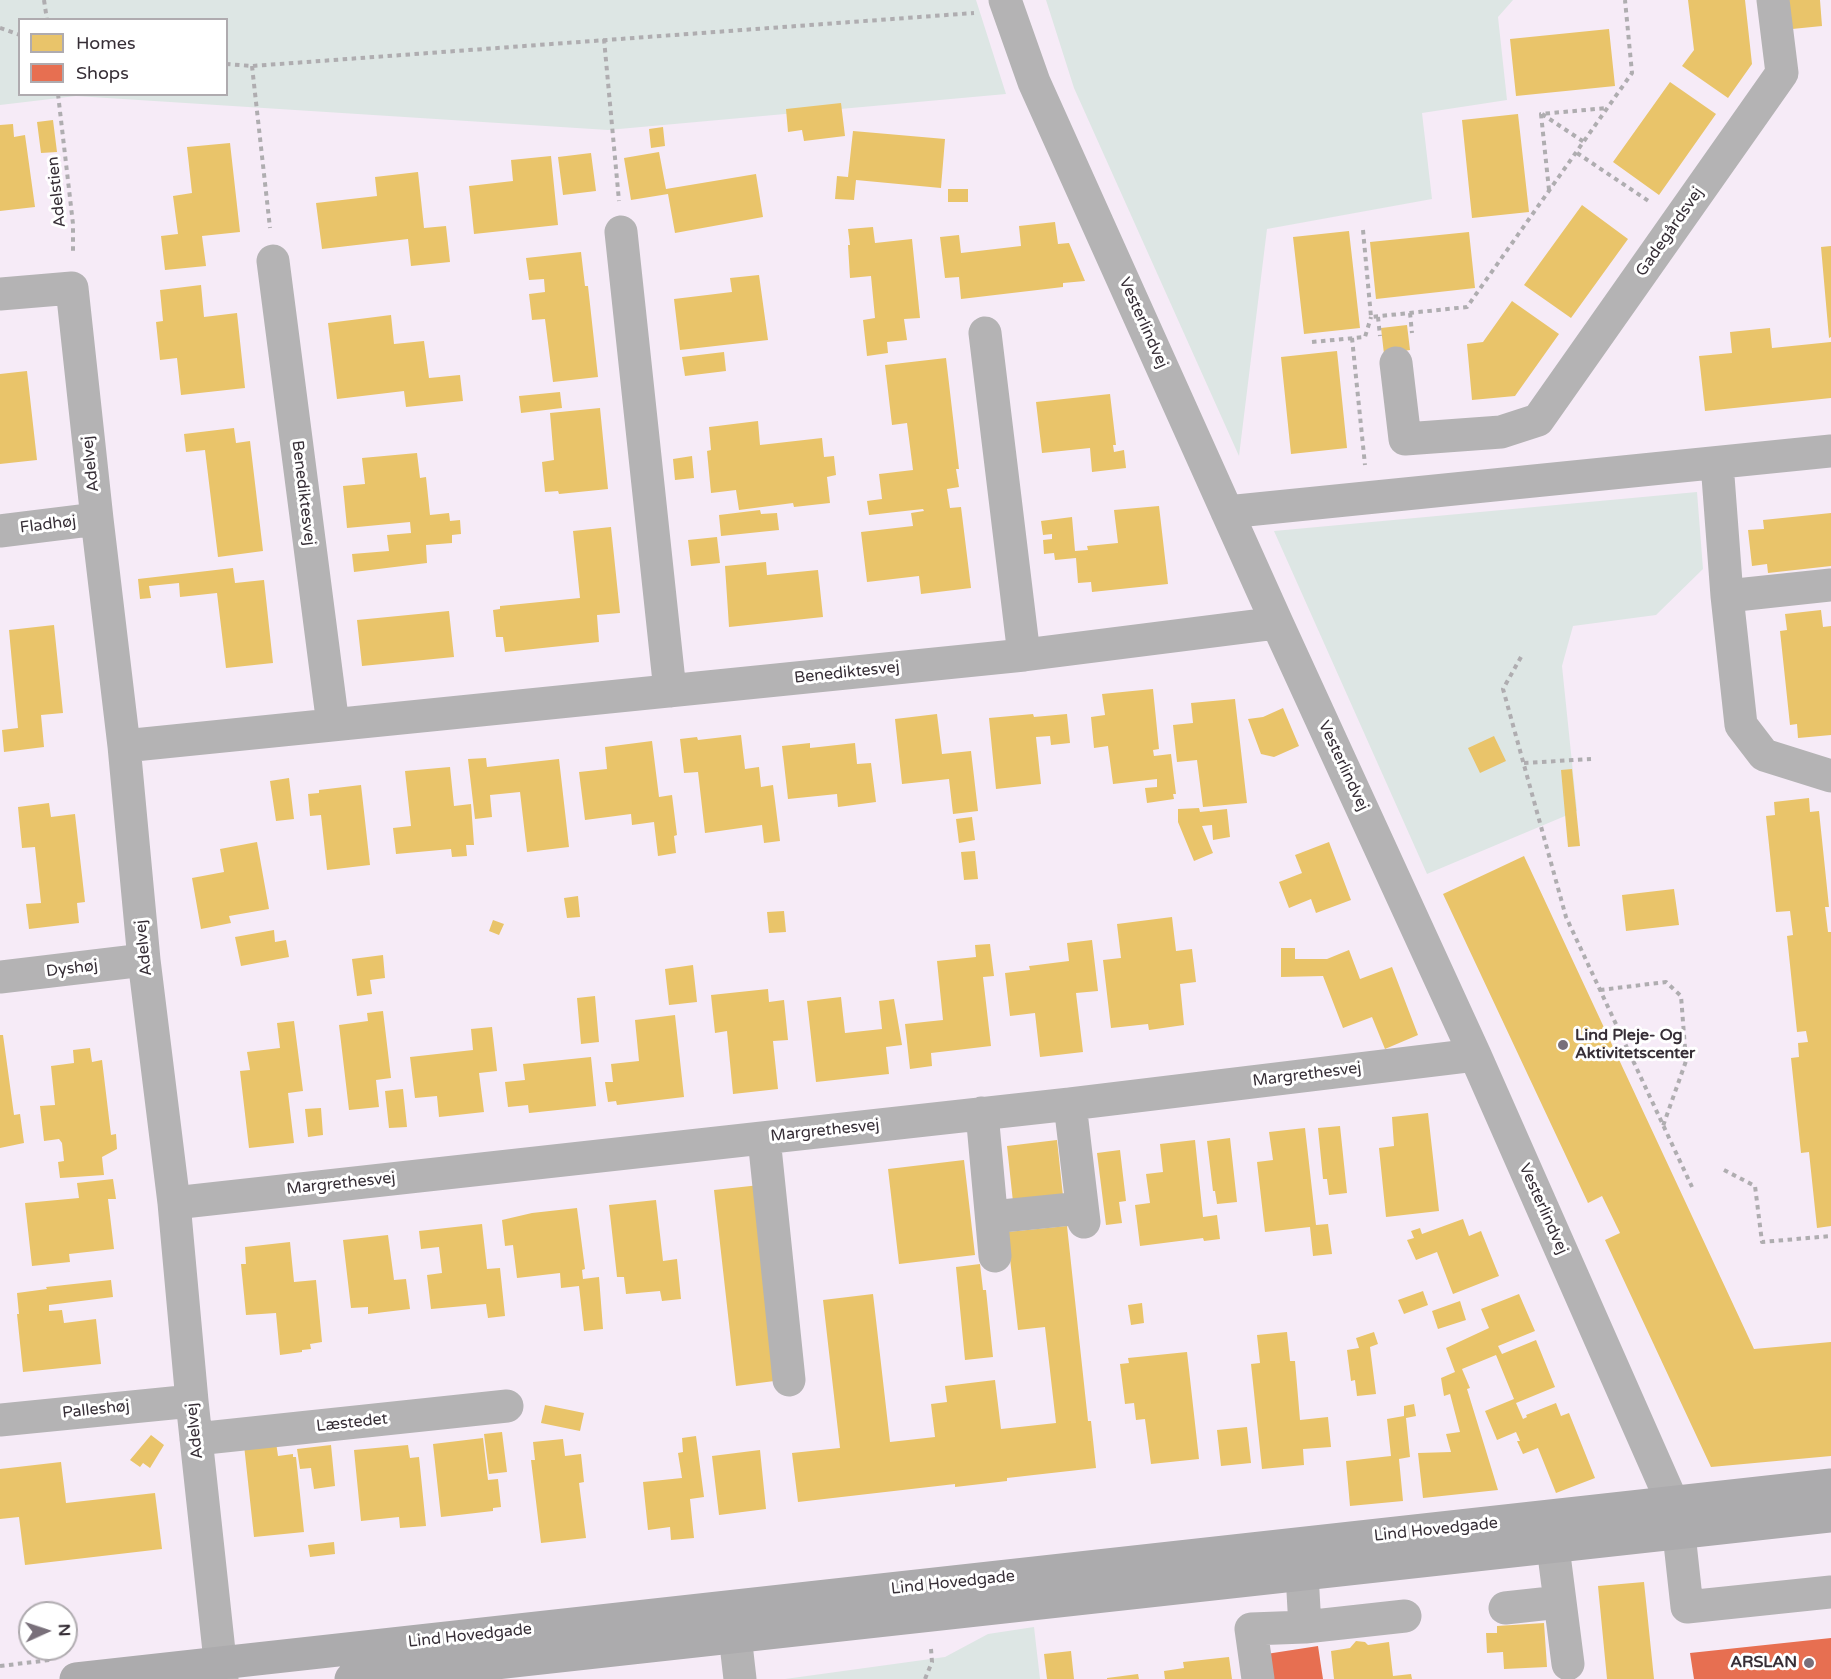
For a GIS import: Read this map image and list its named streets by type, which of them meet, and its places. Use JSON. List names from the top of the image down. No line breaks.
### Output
{"streets":{"main road":["Lind Hovedgade"],"street":["Gadegårdsvej","Vesterlindvej","Adelvej","Benediktesvej","Fladhøj","Dyshøj","Margrethesvej","Palleshøj","Læstedet"],"path":["Adelstien"]},"crossings":[["Adelstien","Adelvej"],["Vesterlindvej","Benediktesvej"],["Vesterlindvej","Margrethesvej"],["Vesterlindvej","Lind Hovedgade"],["Adelvej","Benediktesvej"],["Adelvej","Fladhøj"],["Adelvej","Dyshøj"],["Adelvej","Margrethesvej"],["Adelvej","Palleshøj"],["Adelvej","Læstedet"],["Adelvej","Lind Hovedgade"]],"places":["Lind Pleje- Og Aktivitetscenter","ARSLAN"],"legend":["Homes","Shops"],"north":"right"}
